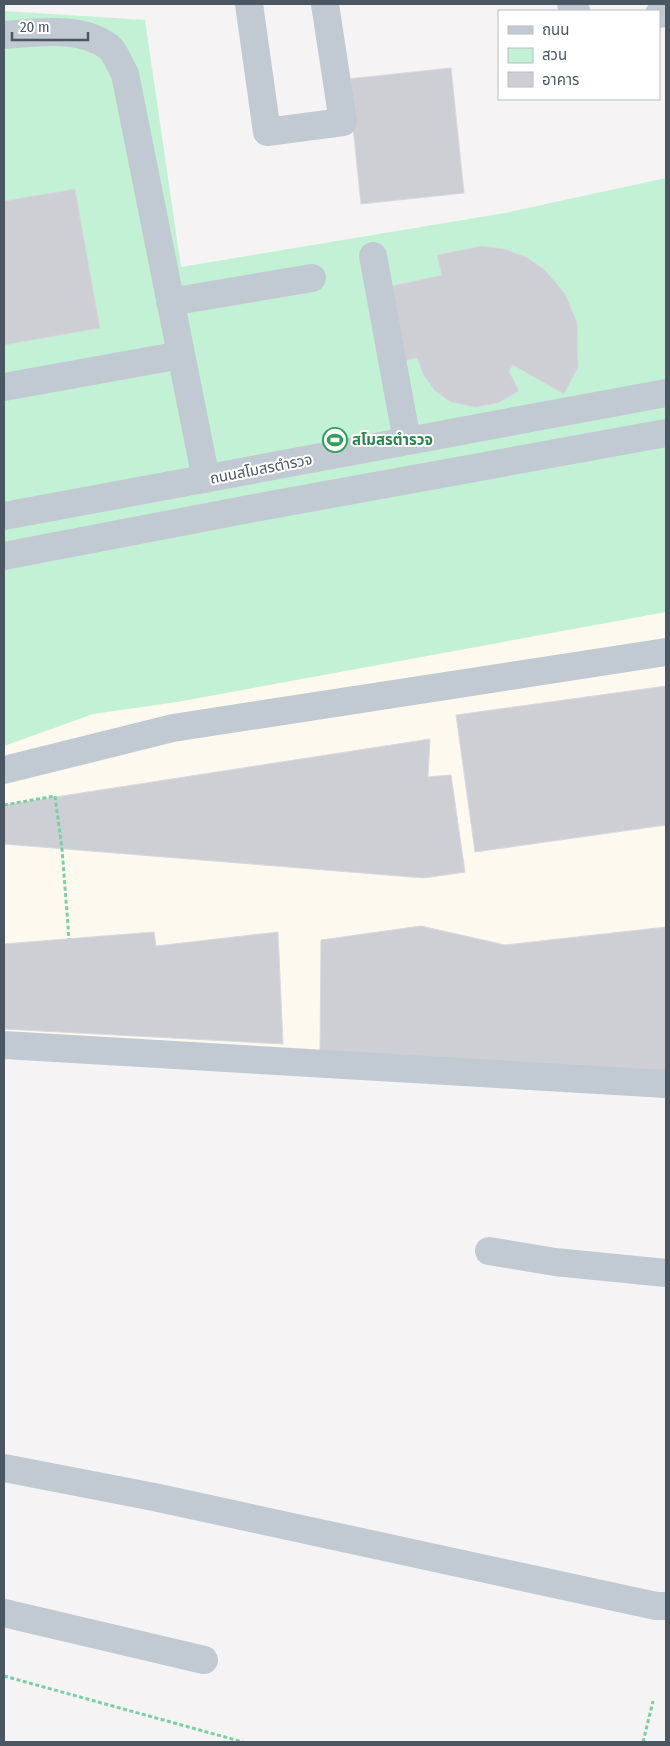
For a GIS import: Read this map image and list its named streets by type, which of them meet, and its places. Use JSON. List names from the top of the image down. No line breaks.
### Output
{"streets":{"street":["ถนนสโมสรตำรวจ"]},"places":{"sports":["สโมสรตำรวจ"]},"legend":["ถนน","สวน","อาคาร"],"scale_bar":"20 m"}
